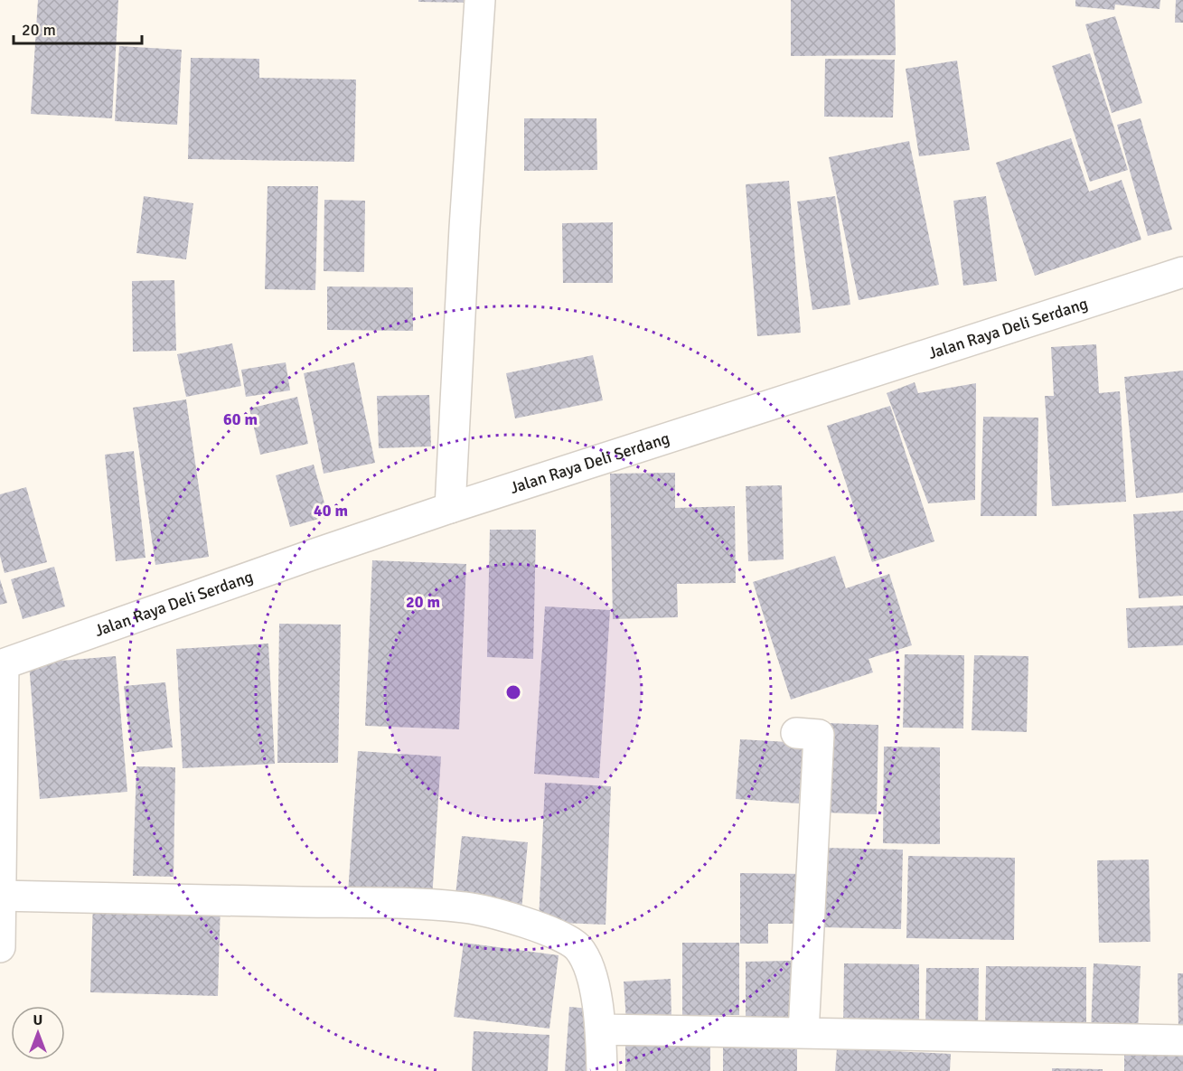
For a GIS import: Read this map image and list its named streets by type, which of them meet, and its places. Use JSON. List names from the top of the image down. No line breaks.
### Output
{"streets":{"street":["Jalan Raya Deli Serdang"]},"scale_bar":"20 m","north":"top","rings":["60 m","40 m","20 m"]}
